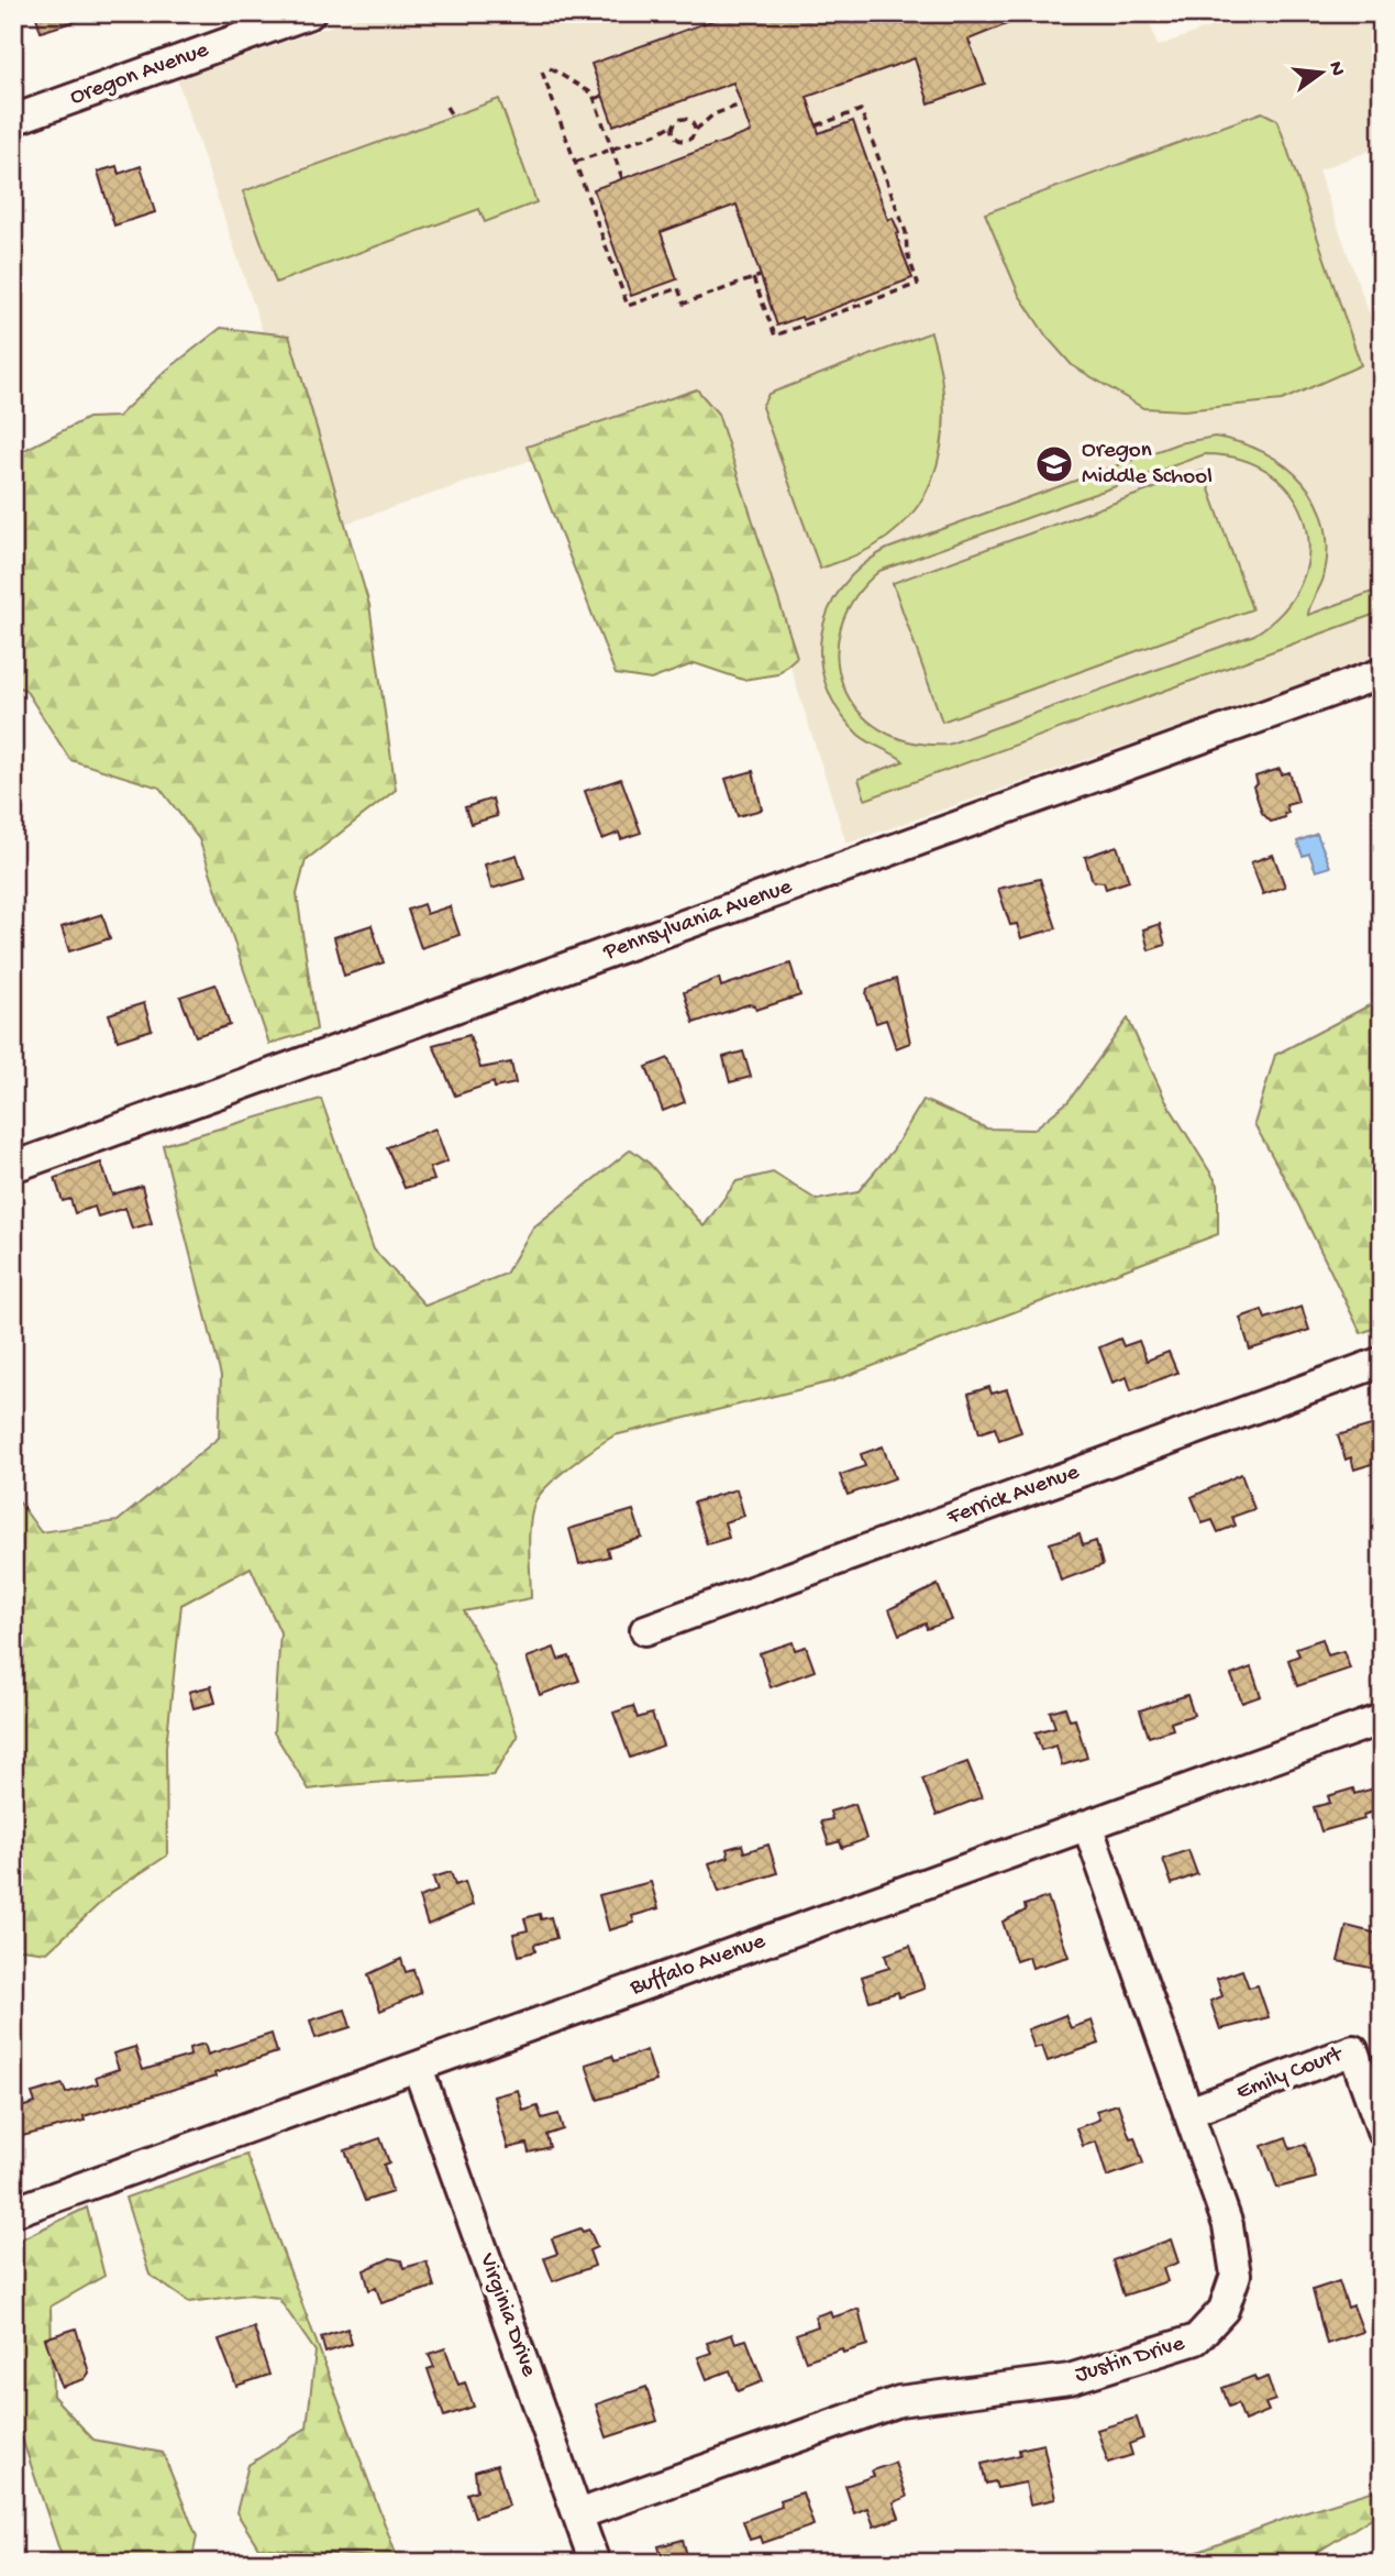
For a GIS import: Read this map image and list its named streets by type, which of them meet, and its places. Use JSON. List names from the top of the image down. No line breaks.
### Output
{"streets":{"street":["Oregon Avenue","Pennsylvania Avenue","Ferrick Avenue","Buffalo Avenue","Emily Court","Virginia Drive","Justin Drive"]},"crossings":[["Buffalo Avenue","Virginia Drive"],["Buffalo Avenue","Justin Drive"],["Emily Court","Justin Drive"],["Virginia Drive","Justin Drive"]],"places":{"school or university":["Oregon Middle School"]},"north":"right"}
